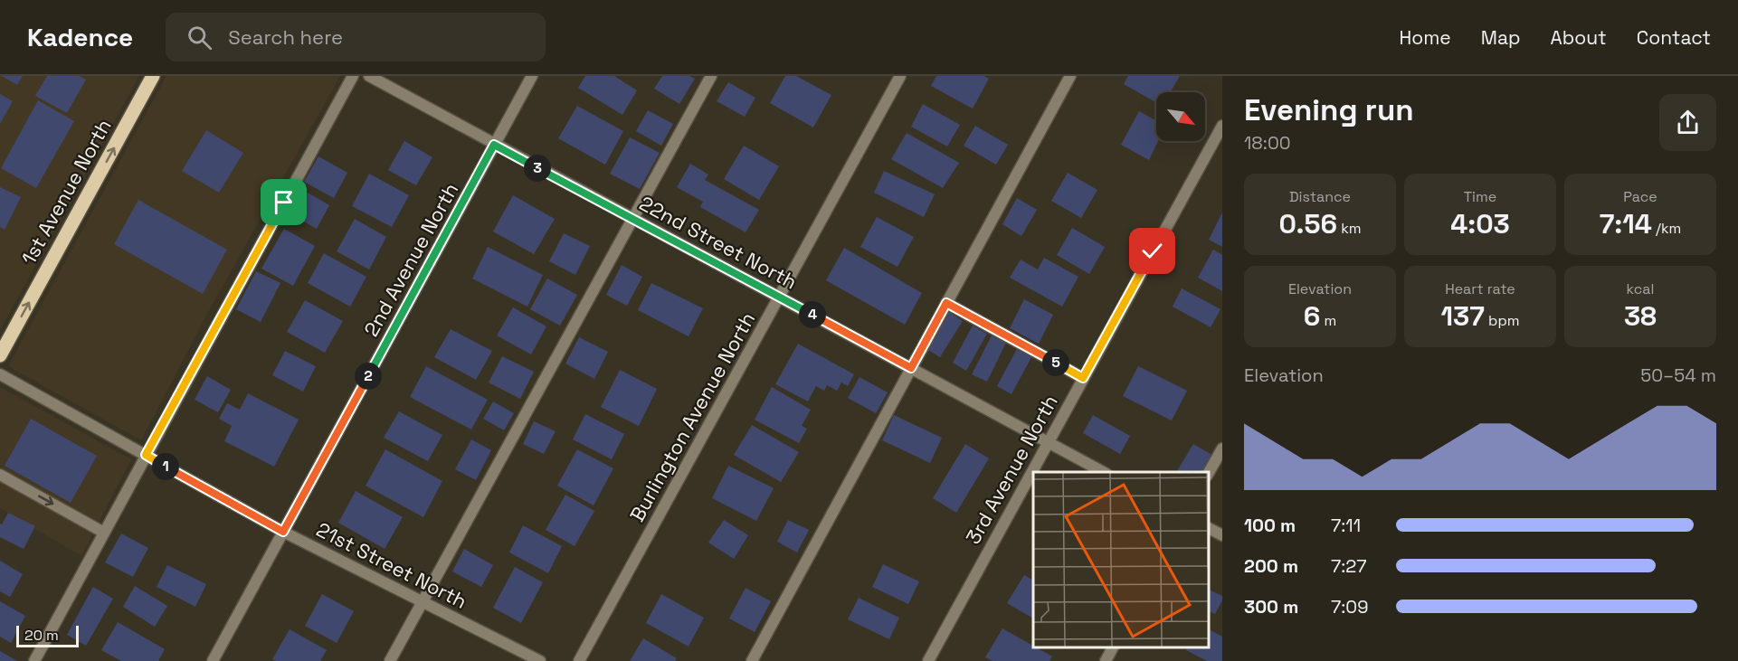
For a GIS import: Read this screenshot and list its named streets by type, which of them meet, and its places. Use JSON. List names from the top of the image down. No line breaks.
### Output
{"streets":{"main road":["1st Avenue North"],"street":["22nd Street North","2nd Avenue North","Burlington Avenue North","3rd Avenue North","21st Street North"]},"crossings":[["22nd Street North","2nd Avenue North"],["22nd Street North","Burlington Avenue North"],["22nd Street North","3rd Avenue North"],["2nd Avenue North","21st Street North"]],"one_way":["1st Avenue North"],"scale_bar":"20 m","north":"bottom right","page":{"header":"Kadence","search":"Search here","nav":["Home","Map","About","Contact"],"heading":["Evening run","18:00"],"pins":["3","4","5","2","1"],"stats":[["Distance","0.56 km"],["Time","4:03"],["Pace","7:14 /km"],["Elevation","6 m"],["Heart rate","137 bpm"],["kcal","38"]],"chart":["Elevation","50–54 m"],"list":[{"name":"100 m","note":"7:11"},{"name":"200 m","note":"7:27"},{"name":"300 m","note":"7:09"}],"scale":"20 m"}}
